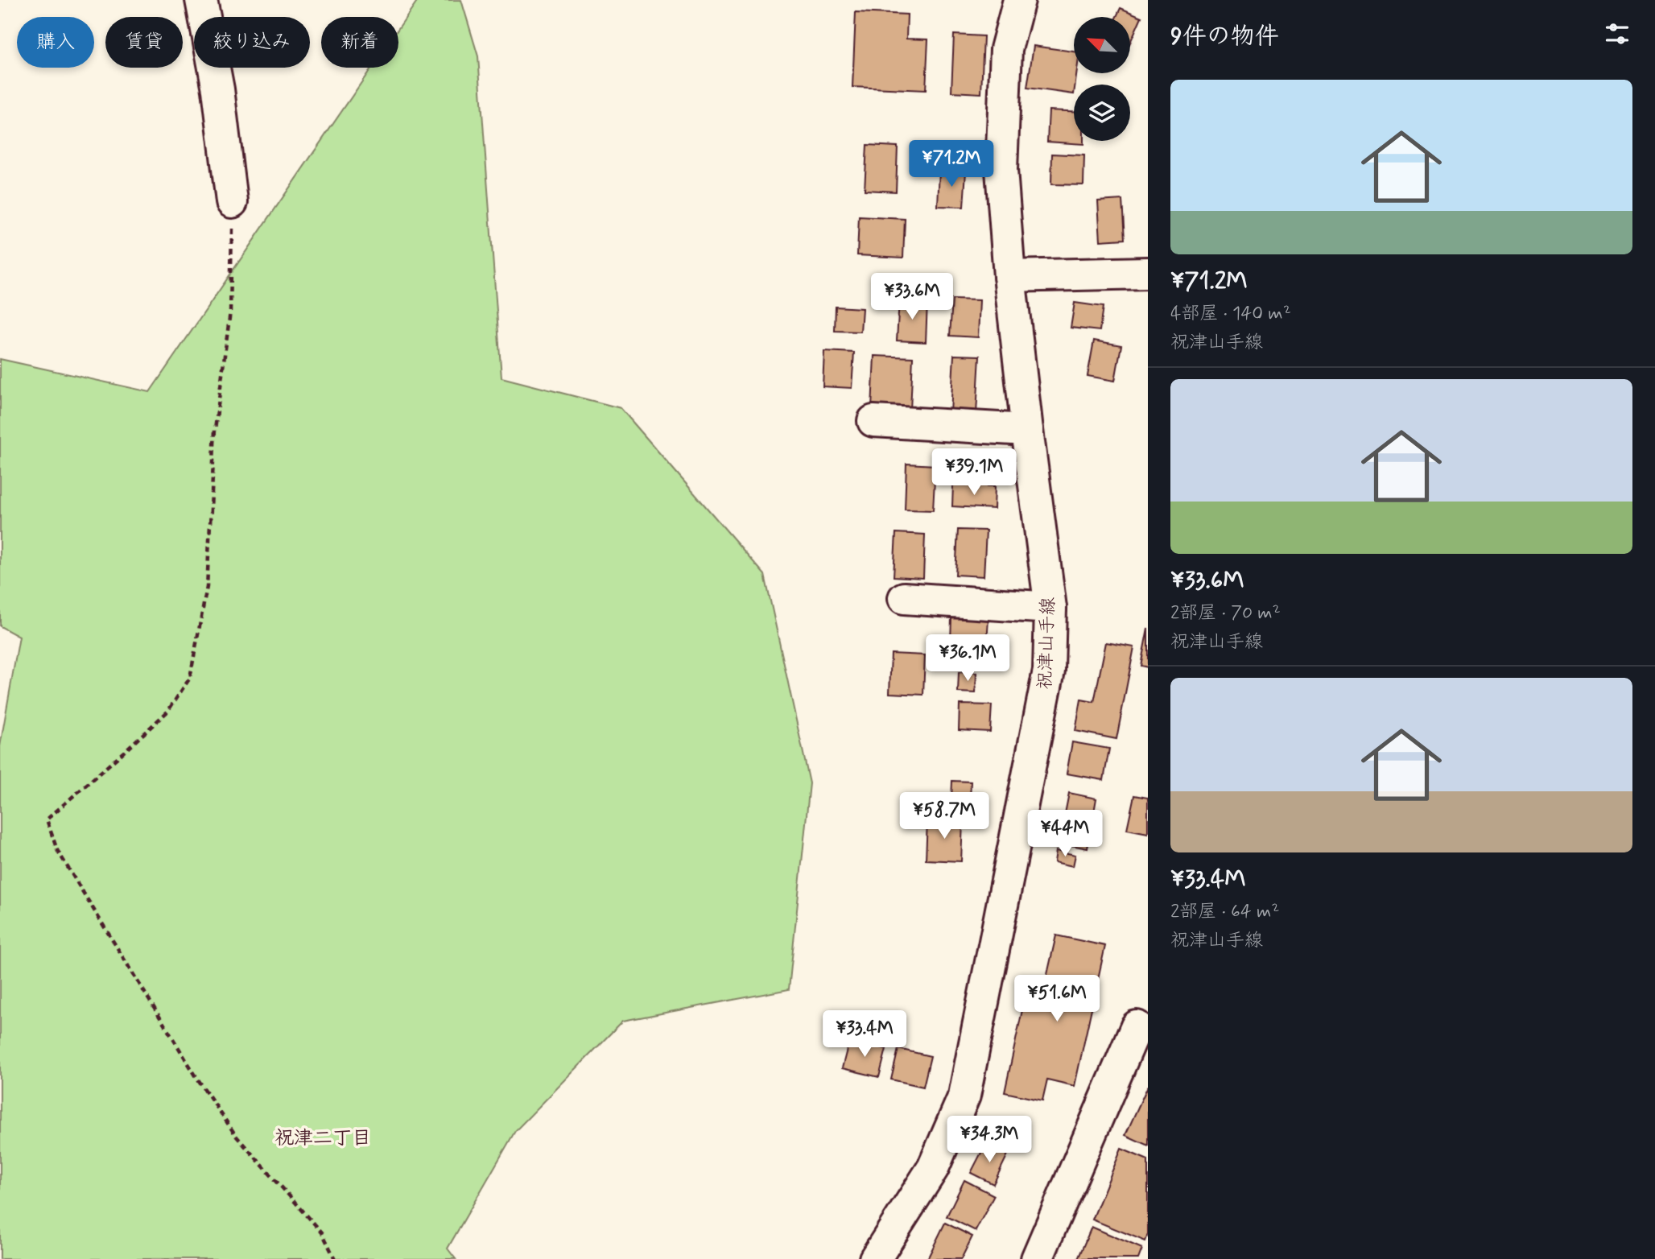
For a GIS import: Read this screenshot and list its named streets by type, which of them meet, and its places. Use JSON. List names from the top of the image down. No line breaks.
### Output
{"streets":{"street":["祝津山手線"]},"districts":["祝津二丁目"],"north":"top left","page":{"heading":"9件の物件","chip":["購入","賃貸","絞り込み","新着"],"list":[{"name":"¥71.2M","note":"4部屋 · 140 m² · 祝津山手線"},{"name":"¥33.6M","note":"2部屋 · 70 m² · 祝津山手線"},{"name":"¥33.4M","note":"2部屋 · 64 m² · 祝津山手線"}],"price":["¥71.2M","¥33.6M","¥39.1M","¥36.1M","¥58.7M","¥44M","¥51.6M","¥33.4M","¥34.3M"]}}
